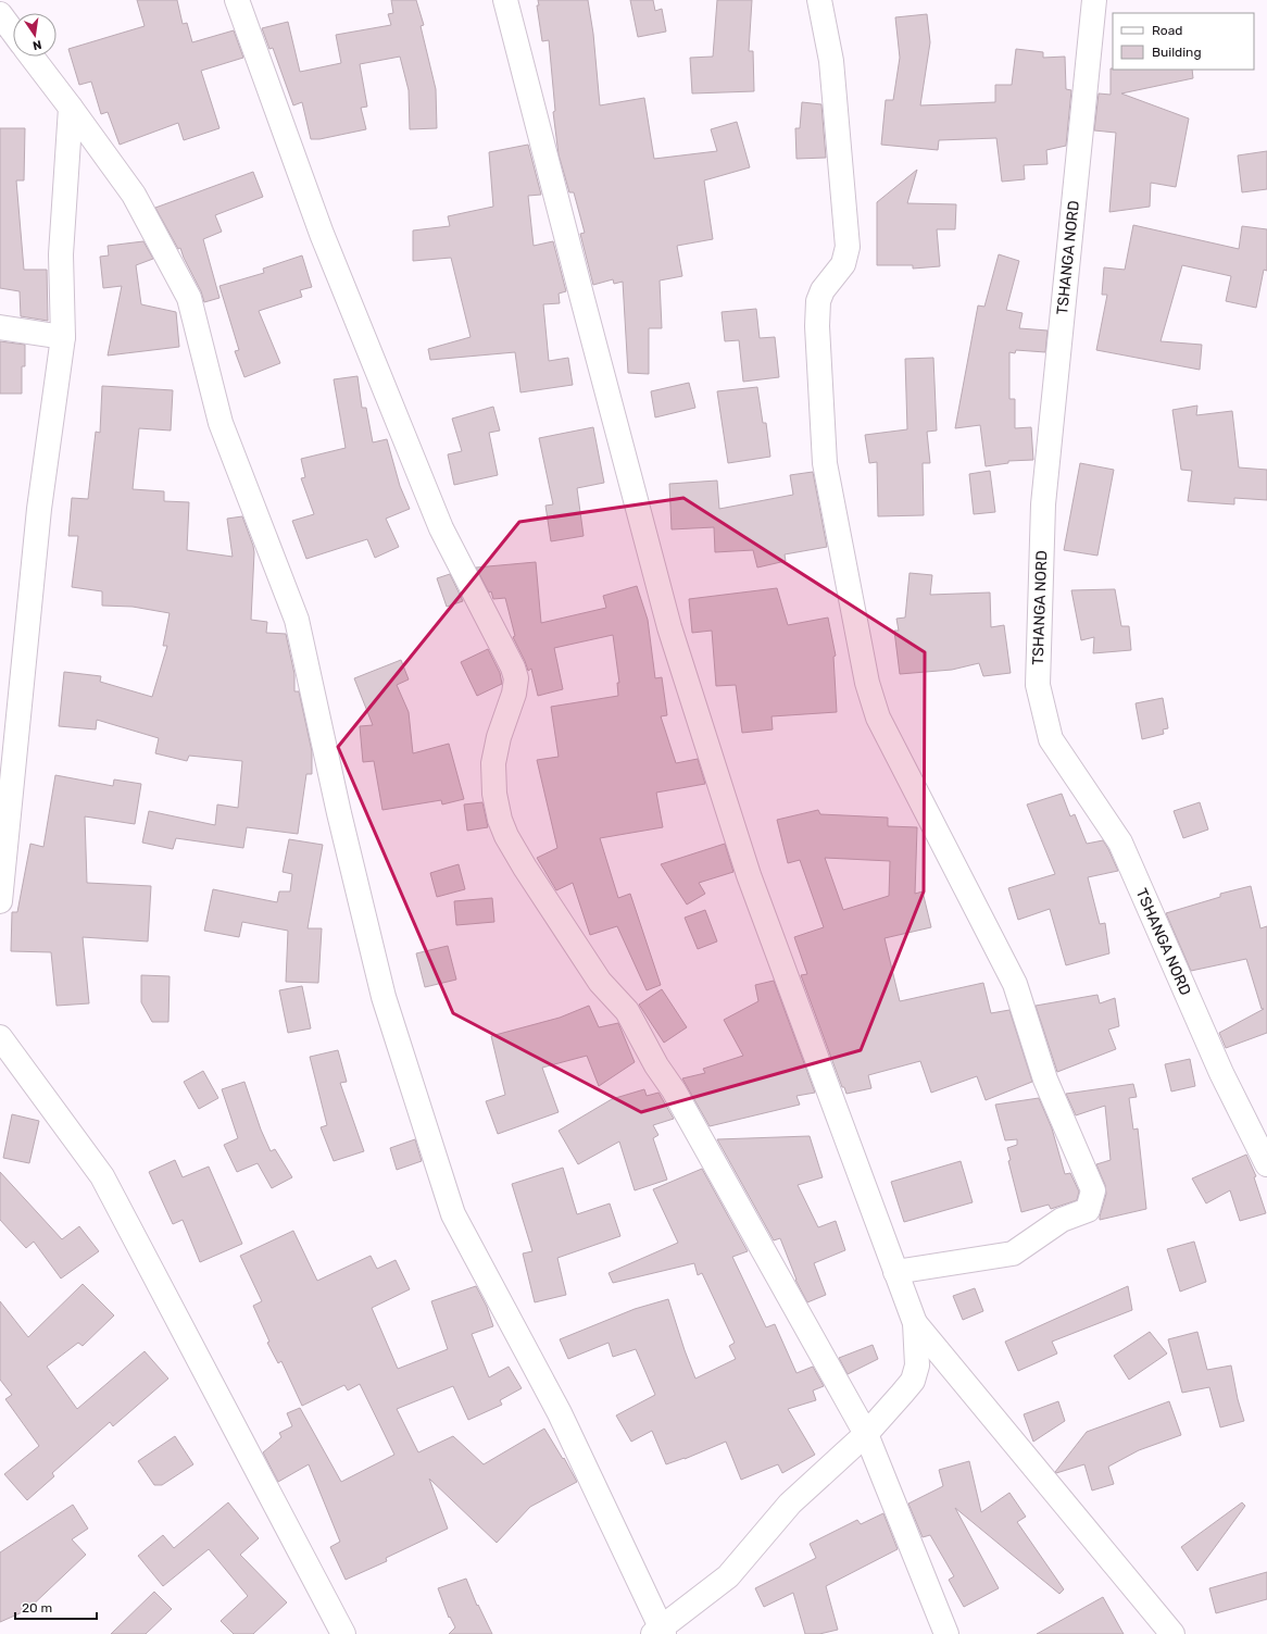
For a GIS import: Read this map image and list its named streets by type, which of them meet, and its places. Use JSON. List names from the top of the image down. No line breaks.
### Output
{"streets":{"street":["TSHANGA NORD"]},"legend":["Road","Building"],"scale_bar":"20 m","north":"bottom"}
